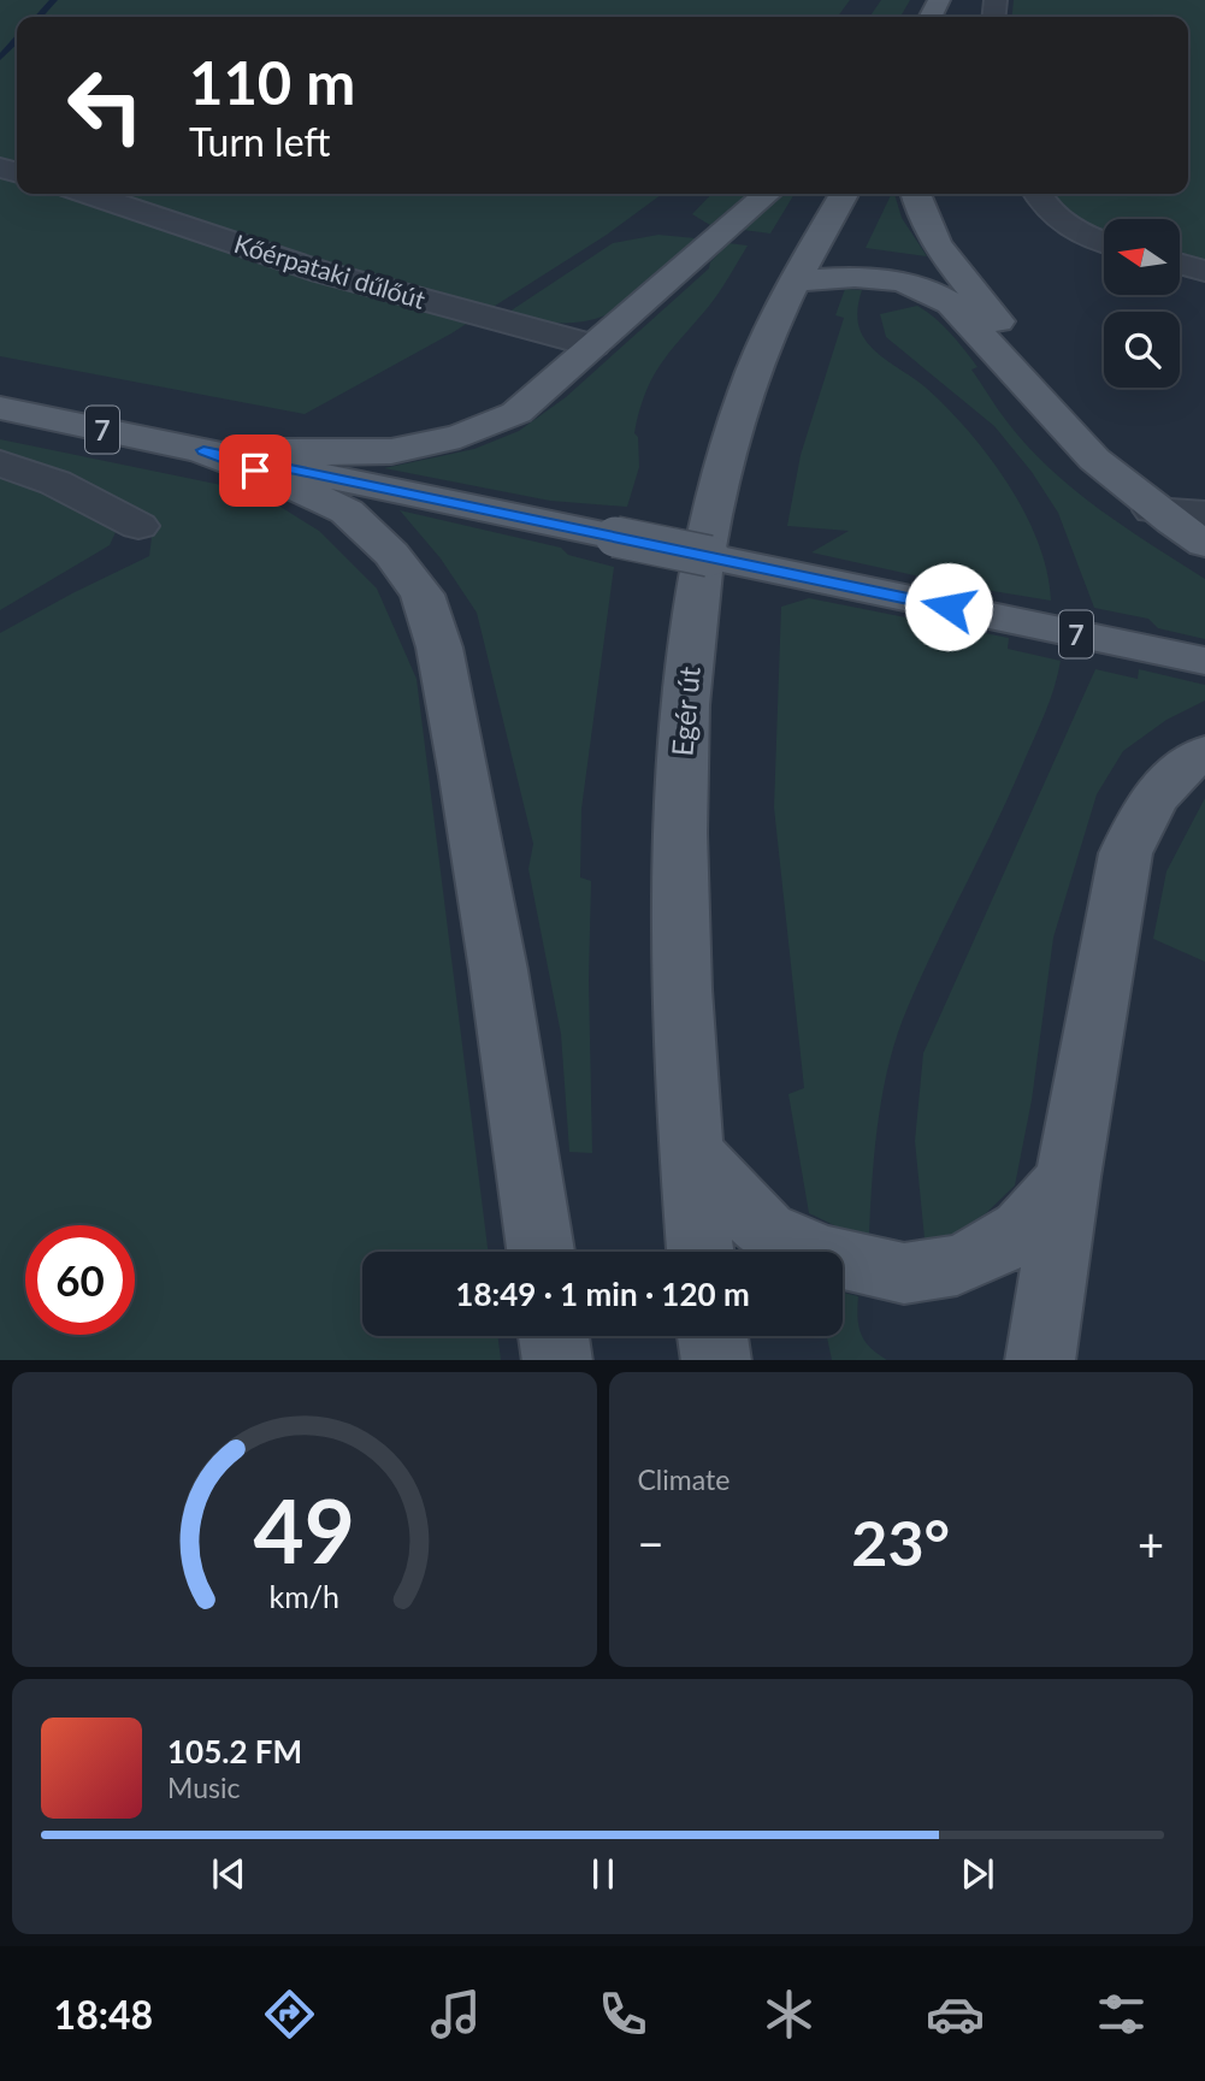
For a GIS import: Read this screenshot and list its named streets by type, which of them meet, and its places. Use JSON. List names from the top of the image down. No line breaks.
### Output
{"streets":{"main road":["7","Egér út"],"street":["Kőérpataki dűlőút"]},"north":"left","page":{"turn":["110 m","Turn left"],"limit":"60","trip":"18:49 · 1 min · 120 m","tile":"Climate","heat":["−","23°","+"],"song":["105.2 FM","Music"],"tabs":"18:48","gauge":["49","km/h"]}}
